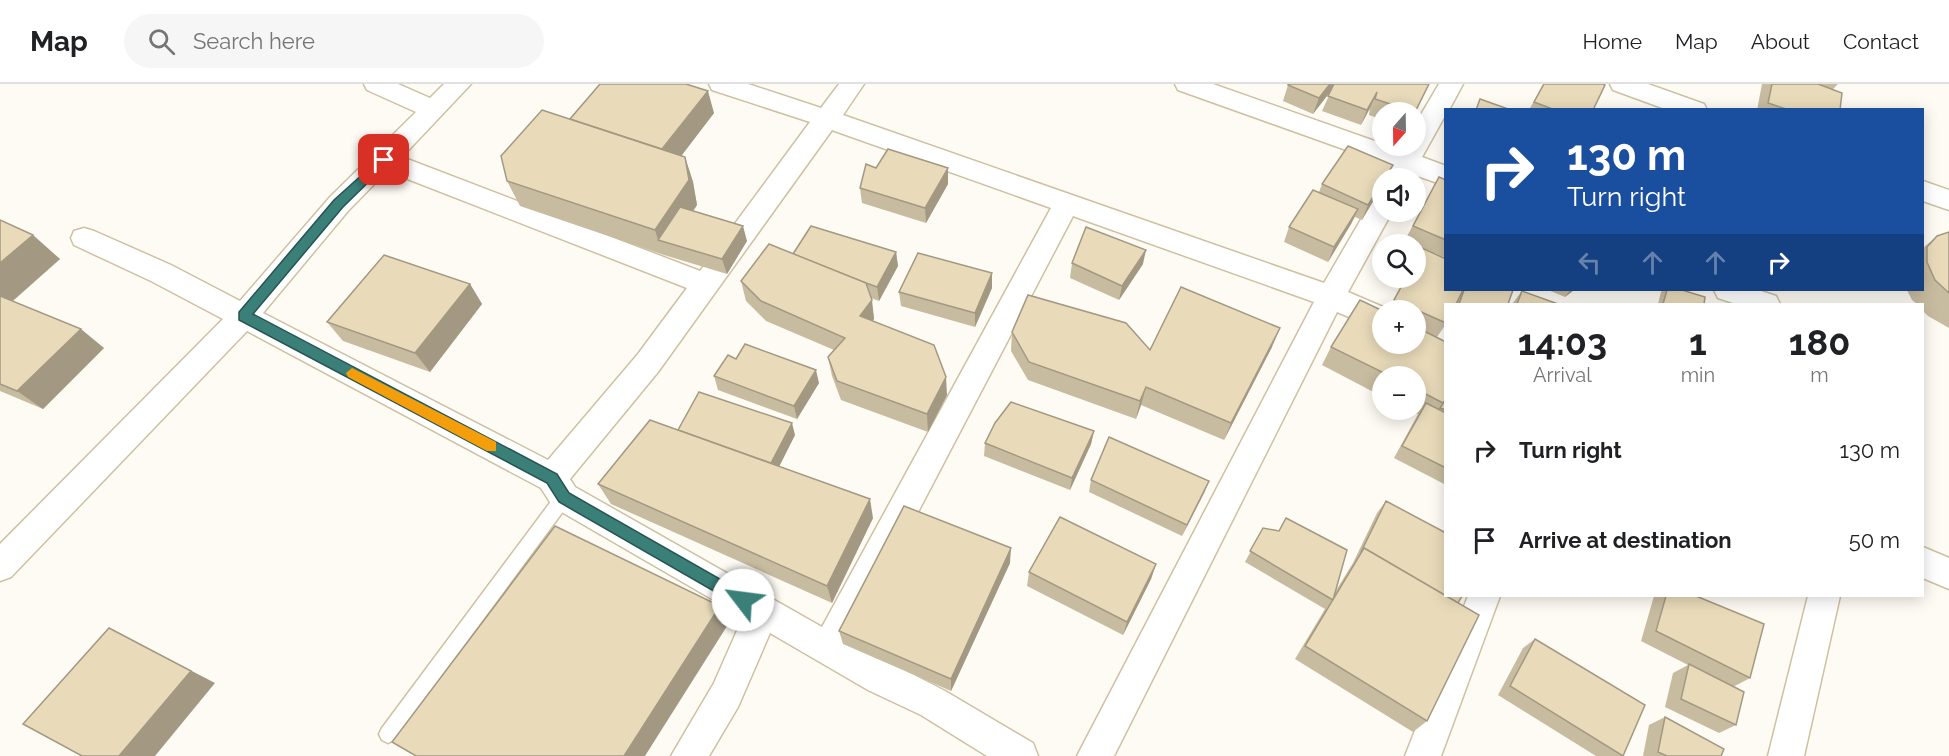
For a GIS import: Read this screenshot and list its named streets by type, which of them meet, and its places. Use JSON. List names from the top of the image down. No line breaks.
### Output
{"north":"bottom","page":{"header":"Map","search":"Search here","nav":["Home","Map","About","Contact"],"map_buttons":["+","−"],"turn":["130 m","Turn right"],"eta":["14:03","Arrival","1","min","180","m"],"list":[{"name":"Turn right","value":"130 m"},{"name":"Arrive at destination","value":"50 m"}]}}
